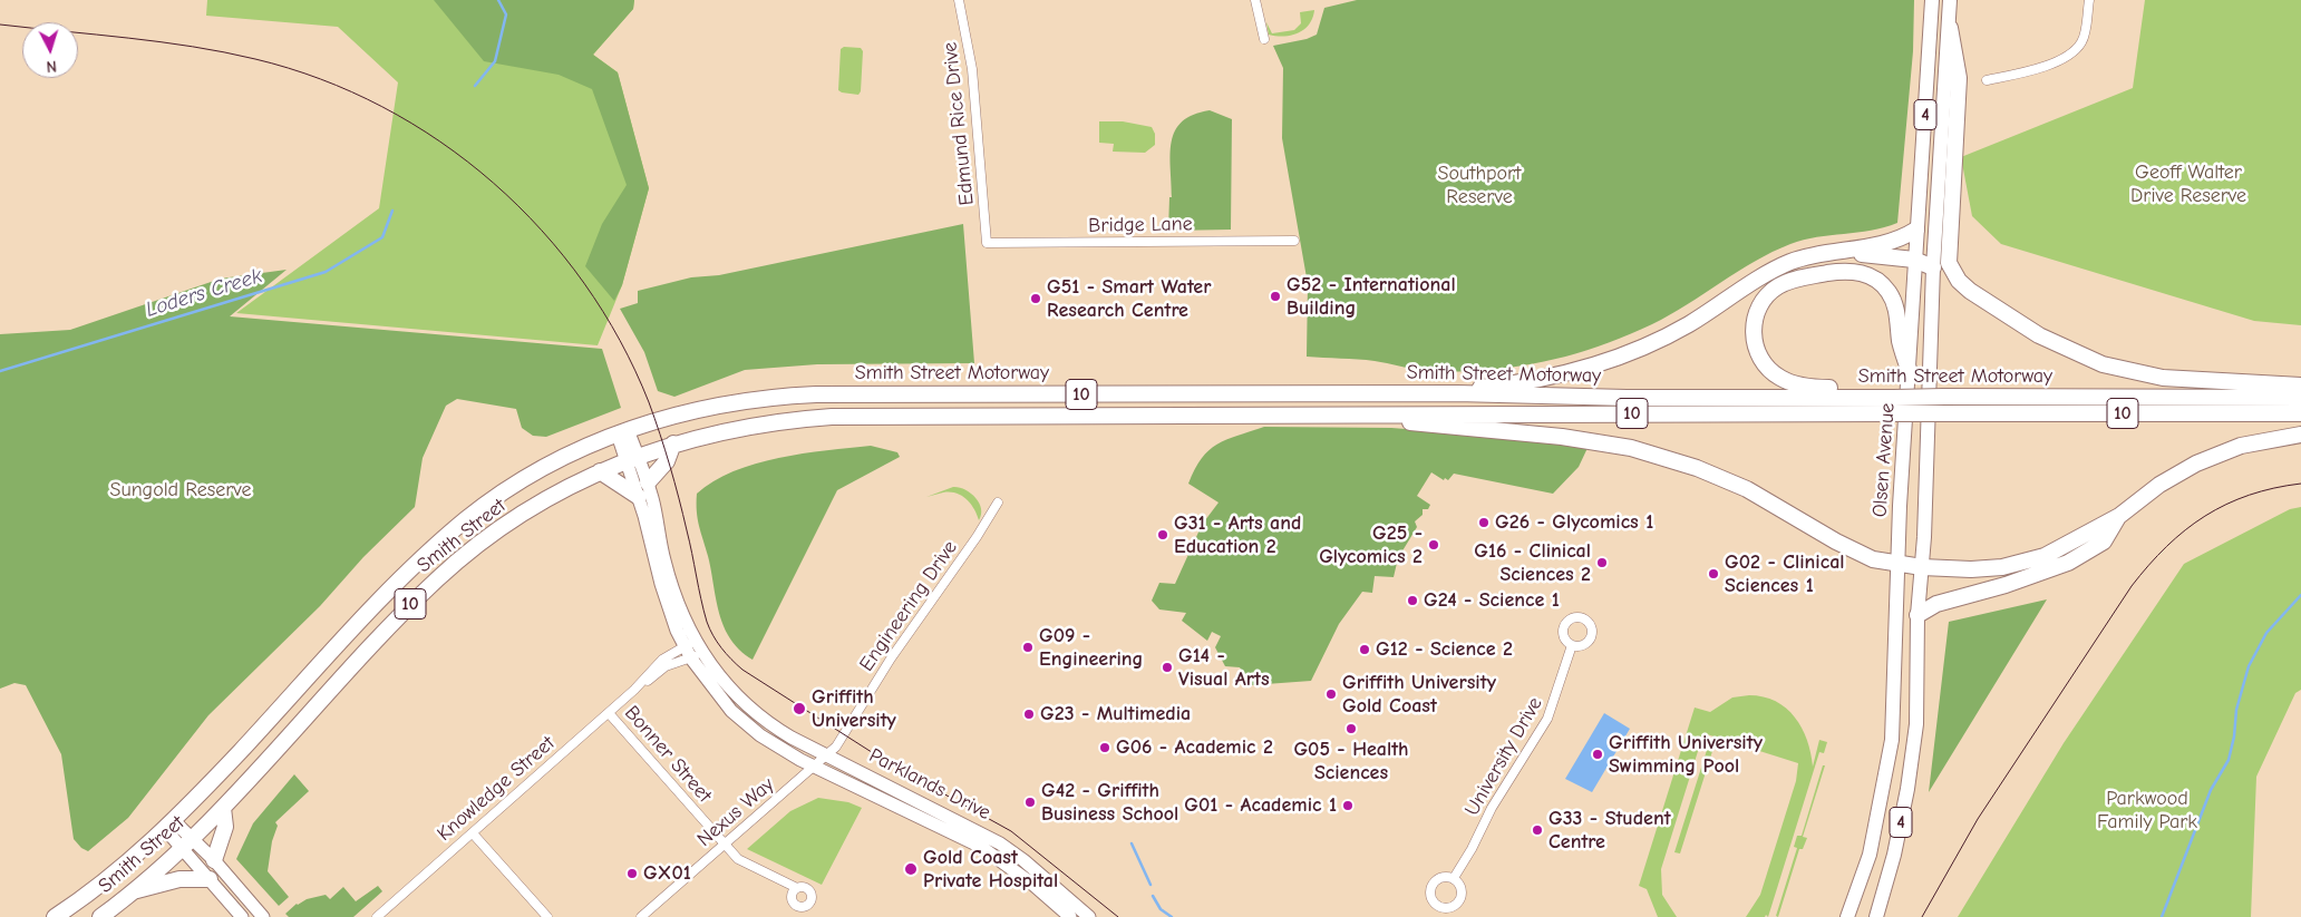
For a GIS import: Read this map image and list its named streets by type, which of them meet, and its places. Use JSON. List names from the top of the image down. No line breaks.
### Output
{"streets":{"highway":["Smith Street Motorway","10","Smith Street"],"main road":["4","Olsen Avenue"],"street":["Edmund Rice Drive","Bridge Lane","Engineering Drive","Bonner Street","University Drive","Parklands Drive","Knowledge Street","Nexus Way"]},"crossings":[["Edmund Rice Drive","Bridge Lane"],["Smith Street Motorway","Smith Street"],["Smith Street","Parklands Drive"],["Engineering Drive","Parklands Drive"],["Engineering Drive","Nexus Way"],["Bonner Street","Knowledge Street"],["Bonner Street","Nexus Way"],["Parklands Drive","Knowledge Street"],["Parklands Drive","Nexus Way"]],"water":["Loders Creek"],"parks":["Geoff Walter Drive Reserve","Southport Reserve","Sungold Reserve","Parkwood Family Park"],"places":["G52 - International Building","G51 - Smart Water Research Centre","G26 - Glycomics 1","G31 - Arts and Education 2","G25 - Glycomics 2","G16 - Clinical Sciences 2","G02 - Clinical Sciences 1","G24 - Science 1","G09 - Engineering","G12 - Science 2","G14 - Visual Arts","Griffith University Gold Coast","Griffith University","G23 - Multimedia","G05 - Health Sciences","G06 - Academic 2","Griffith University Swimming Pool","G42 - Griffith Business School","G01 - Academic 1","G33 - Student Centre","Gold Coast Private Hospital","GX01"],"north":"bottom"}
